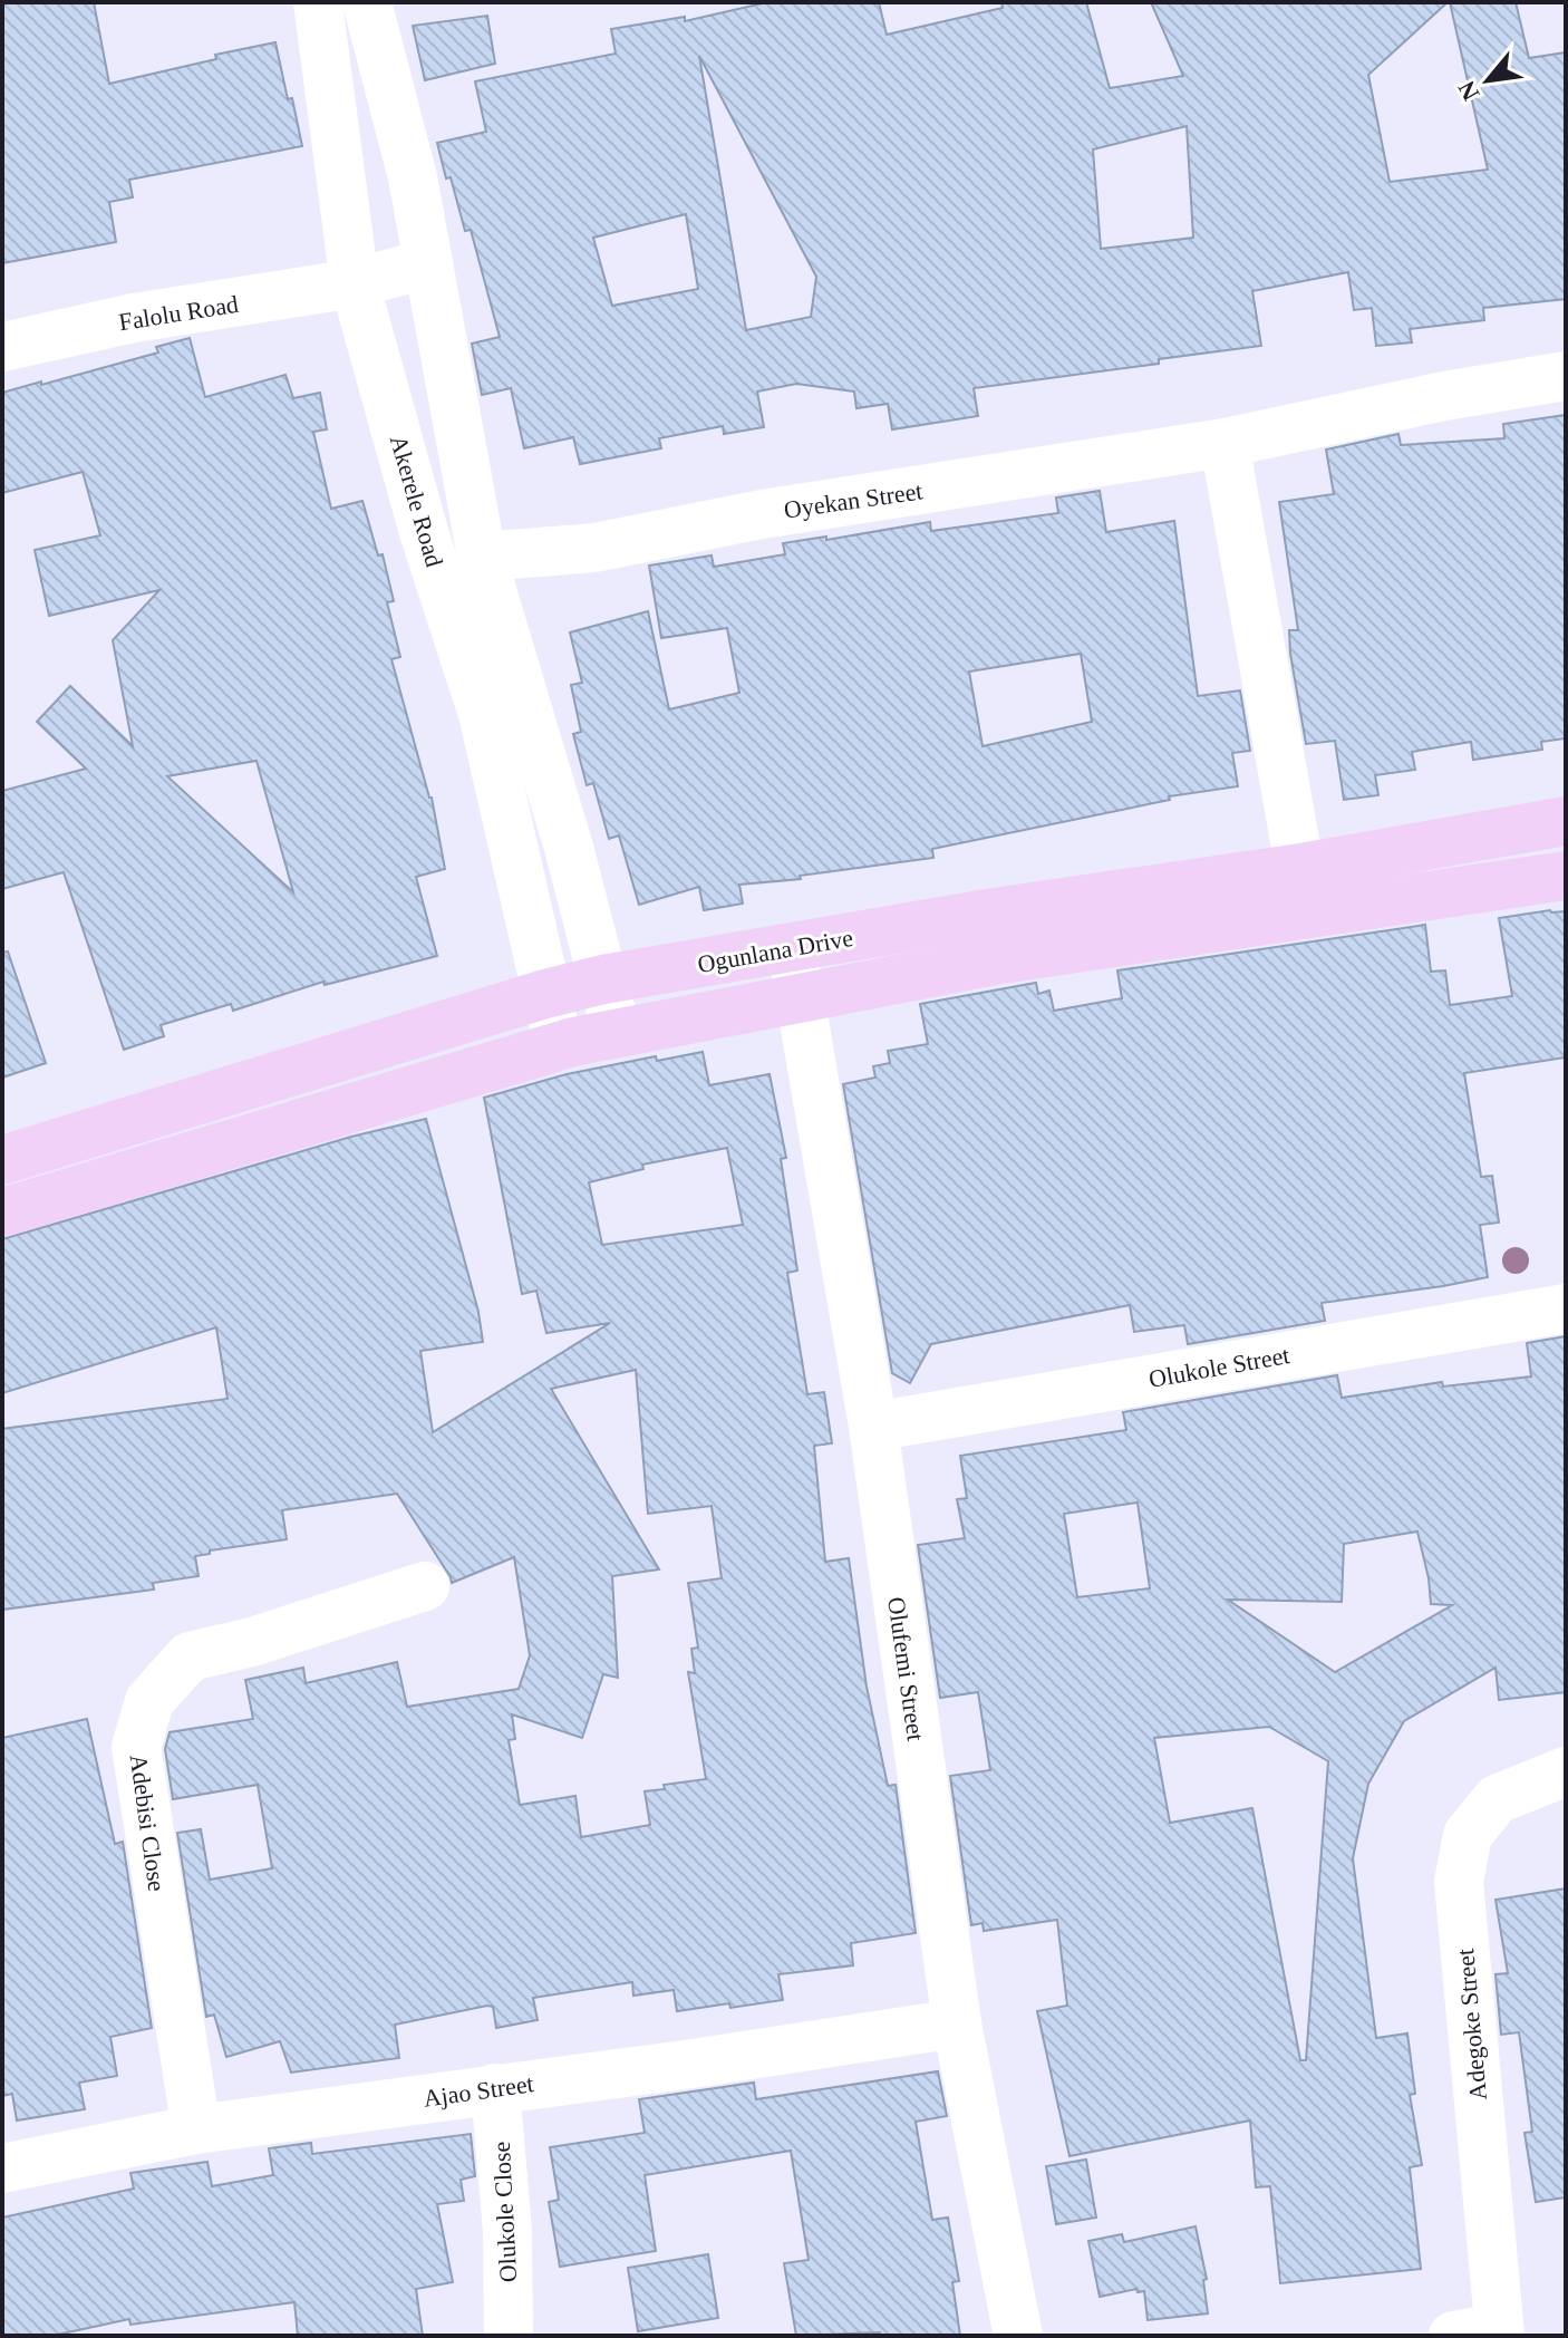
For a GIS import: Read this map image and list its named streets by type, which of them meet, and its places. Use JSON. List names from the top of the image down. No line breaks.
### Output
{"streets":{"main road":["Ogunlana Drive"],"street":["Falolu Road","Oyekan Street","Akerele Road","Olukole Street","Olufemi Street","Adebisi Close","Adegoke Street","Ajao Street","Olukole Close"]},"crossings":[["Falolu Road","Akerele Road"],["Akerele Road","Ogunlana Drive"],["Ogunlana Drive","Olufemi Street"],["Olukole Street","Olufemi Street"],["Olufemi Street","Ajao Street"],["Adebisi Close","Ajao Street"],["Ajao Street","Olukole Close"]],"north":"bottom left"}
